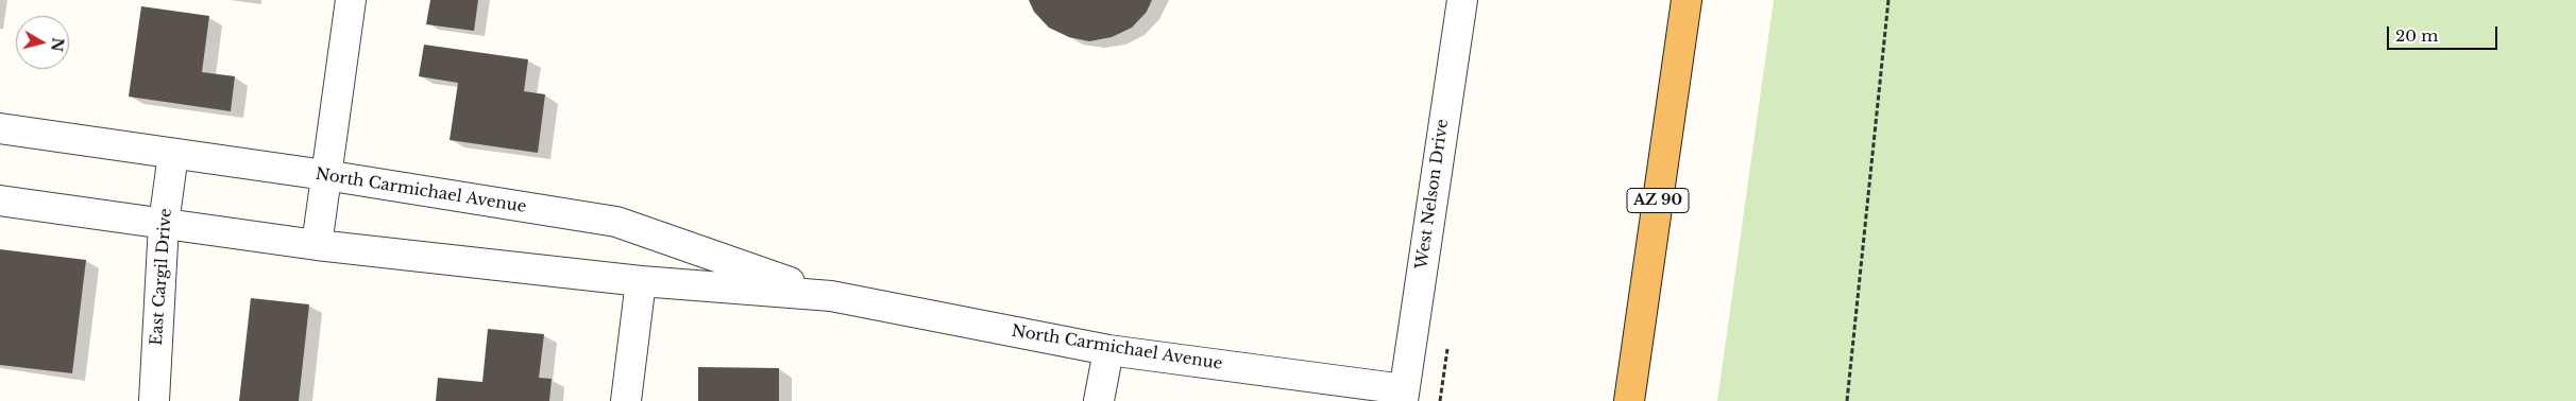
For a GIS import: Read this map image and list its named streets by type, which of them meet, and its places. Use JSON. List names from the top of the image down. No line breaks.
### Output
{"streets":{"highway":["AZ 90"],"street":["North Carmichael Avenue","West Nelson Drive","East Cargil Drive"]},"crossings":[["North Carmichael Avenue","West Nelson Drive"],["North Carmichael Avenue","East Cargil Drive"]],"scale_bar":"20 m","north":"right"}
